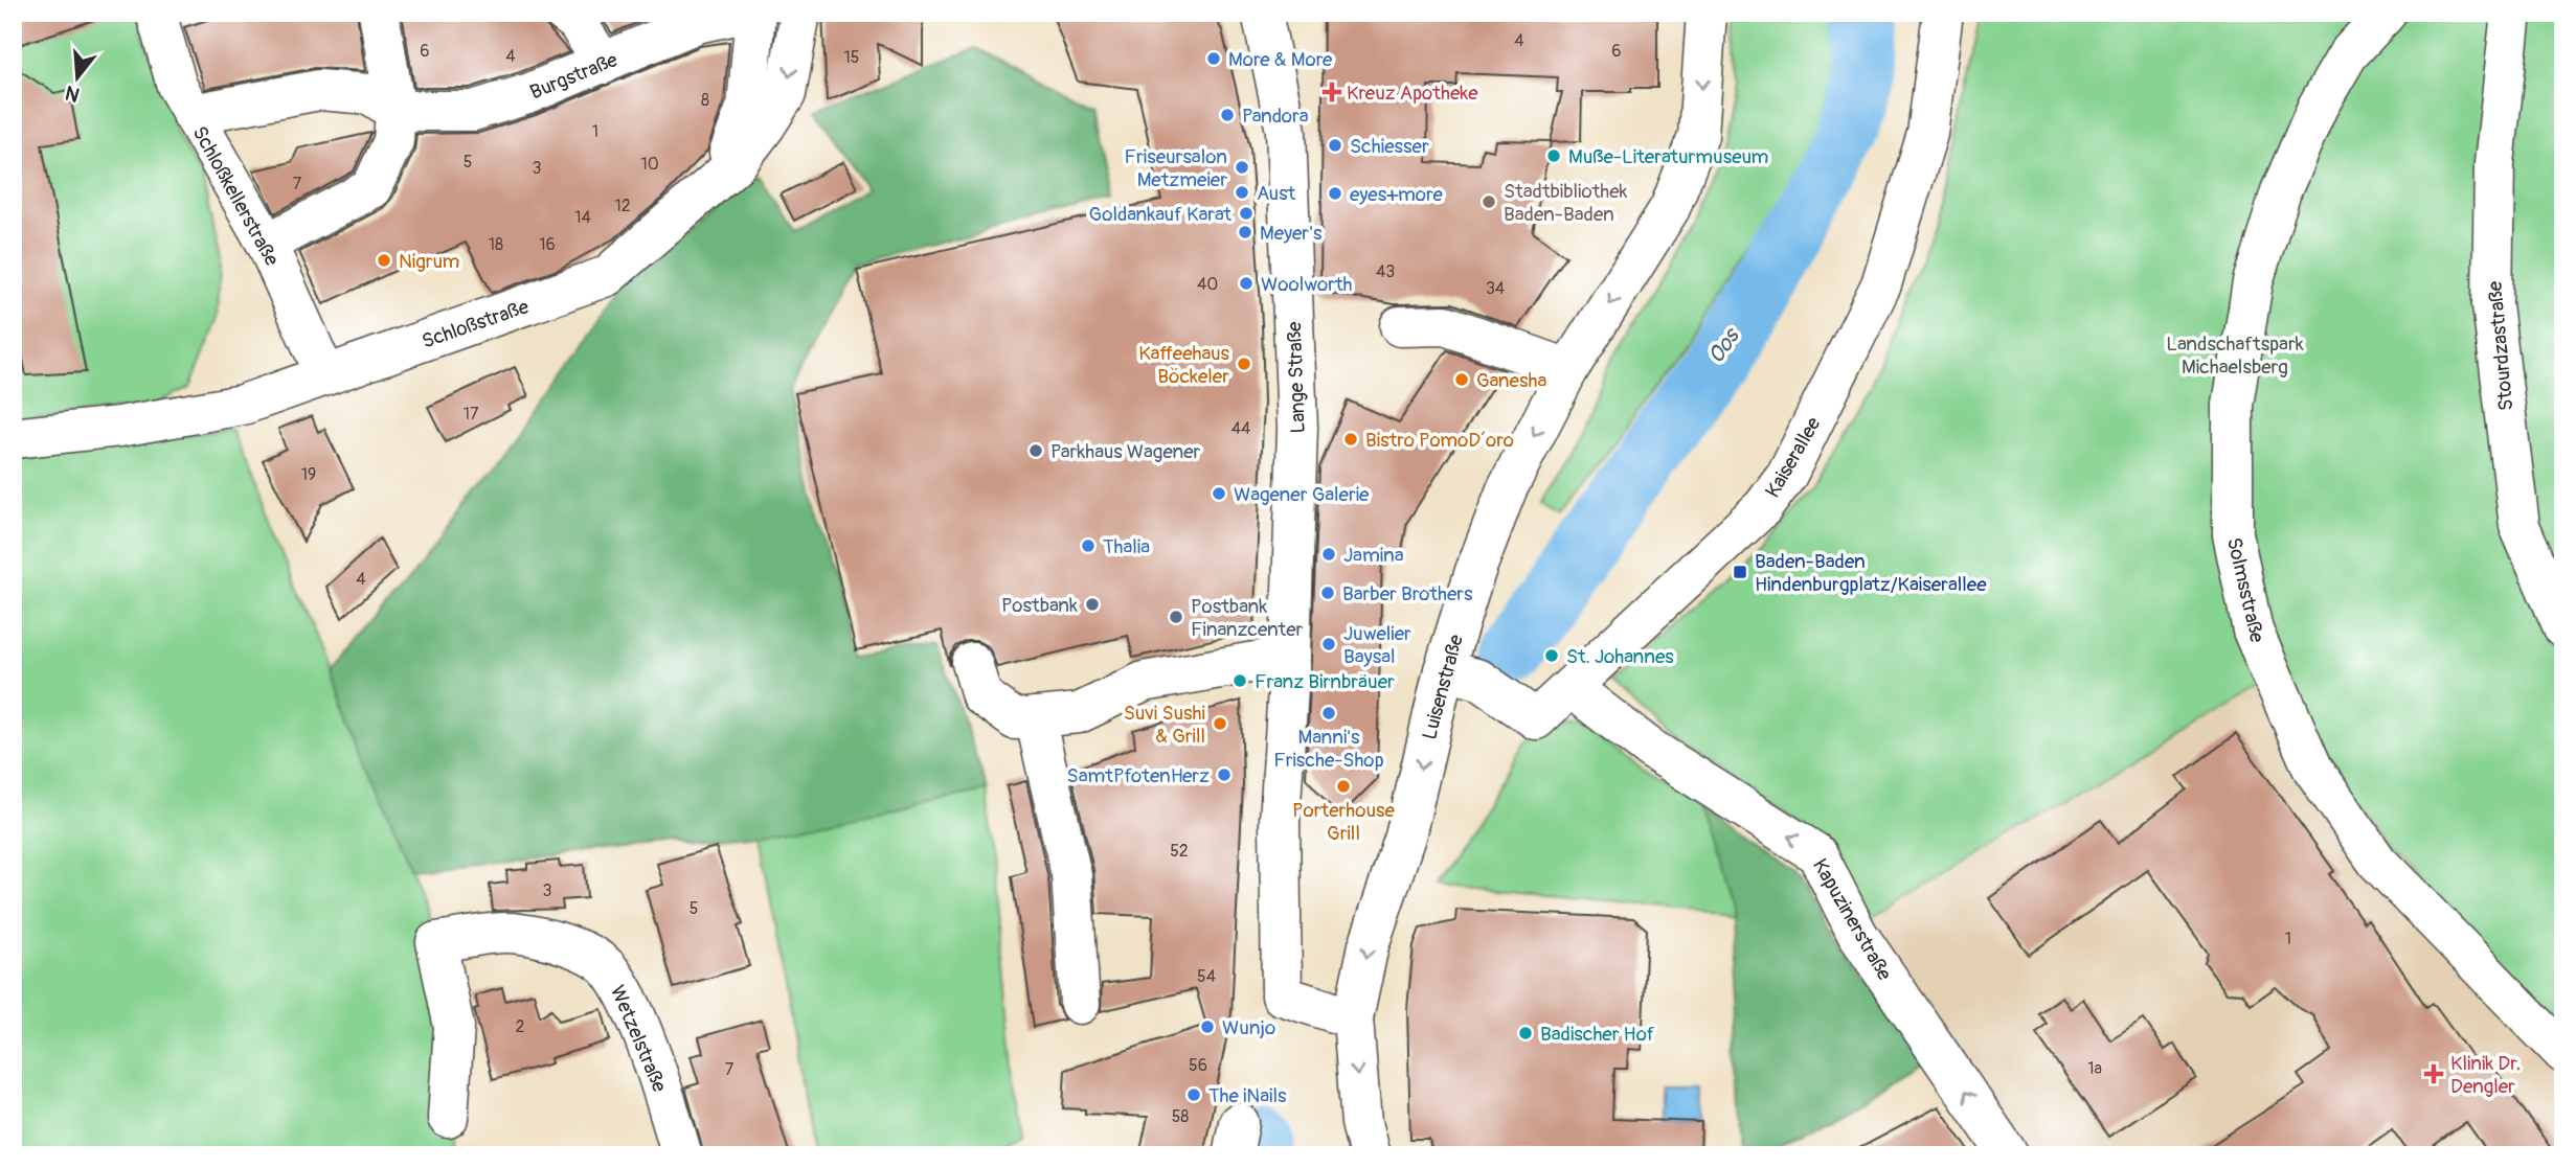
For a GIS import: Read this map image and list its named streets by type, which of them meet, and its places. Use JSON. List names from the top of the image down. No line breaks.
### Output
{"streets":{"street":["Burgstraße","Schloßkellerstraße","Schloßstraße","Stourdzastraße","Lange Straße","Kaiserallee","Solmsstraße","Luisenstraße","Kapuzinerstraße","Wetzelstraße"]},"crossings":[["Burgstraße","Schloßkellerstraße"],["Schloßkellerstraße","Schloßstraße"],["Lange Straße","Luisenstraße"],["Kaiserallee","Luisenstraße"],["Kaiserallee","Kapuzinerstraße"]],"one_way":["Luisenstraße","Kapuzinerstraße"],"water":["Oos"],"parks":["Landschaftspark Michaelsberg"],"places":{"other":["More & More","Pandora","Schiesser","Muße-Literaturmuseum","Friseursalon Metzmeier","Aust","eyes+more","Stadtbibliothek Baden-Baden","Goldankauf Karat","Meyer's","Nigrum","Woolworth","Kaffeehaus Böckeler","Ganesha","Bistro PomoD´oro","Parkhaus Wagener","Wagener Galerie","Thalia","Jamina","Barber Brothers","Postbank","Postbank Finanzcenter","Juwelier Baysal","St. Johannes","Franz Birnbräuer","Manni's Frische-Shop","Suvi Sushi & Grill","SamtPfotenHerz","Porterhouse Grill","Wunjo","Badischer Hof","The iNails"],"health":["Kreuz Apotheke","Klinik Dr. Dengler"],"transit":["Baden-Baden Hindenburgplatz/Kaiserallee"]},"house_numbers":["4","6","6","4","15","8","1","5","10","3","7","12","14","18","16","43","40","34","17","44","19","4","52","3","5","1","54","2","56","1a","7","58"],"north":"bottom"}
